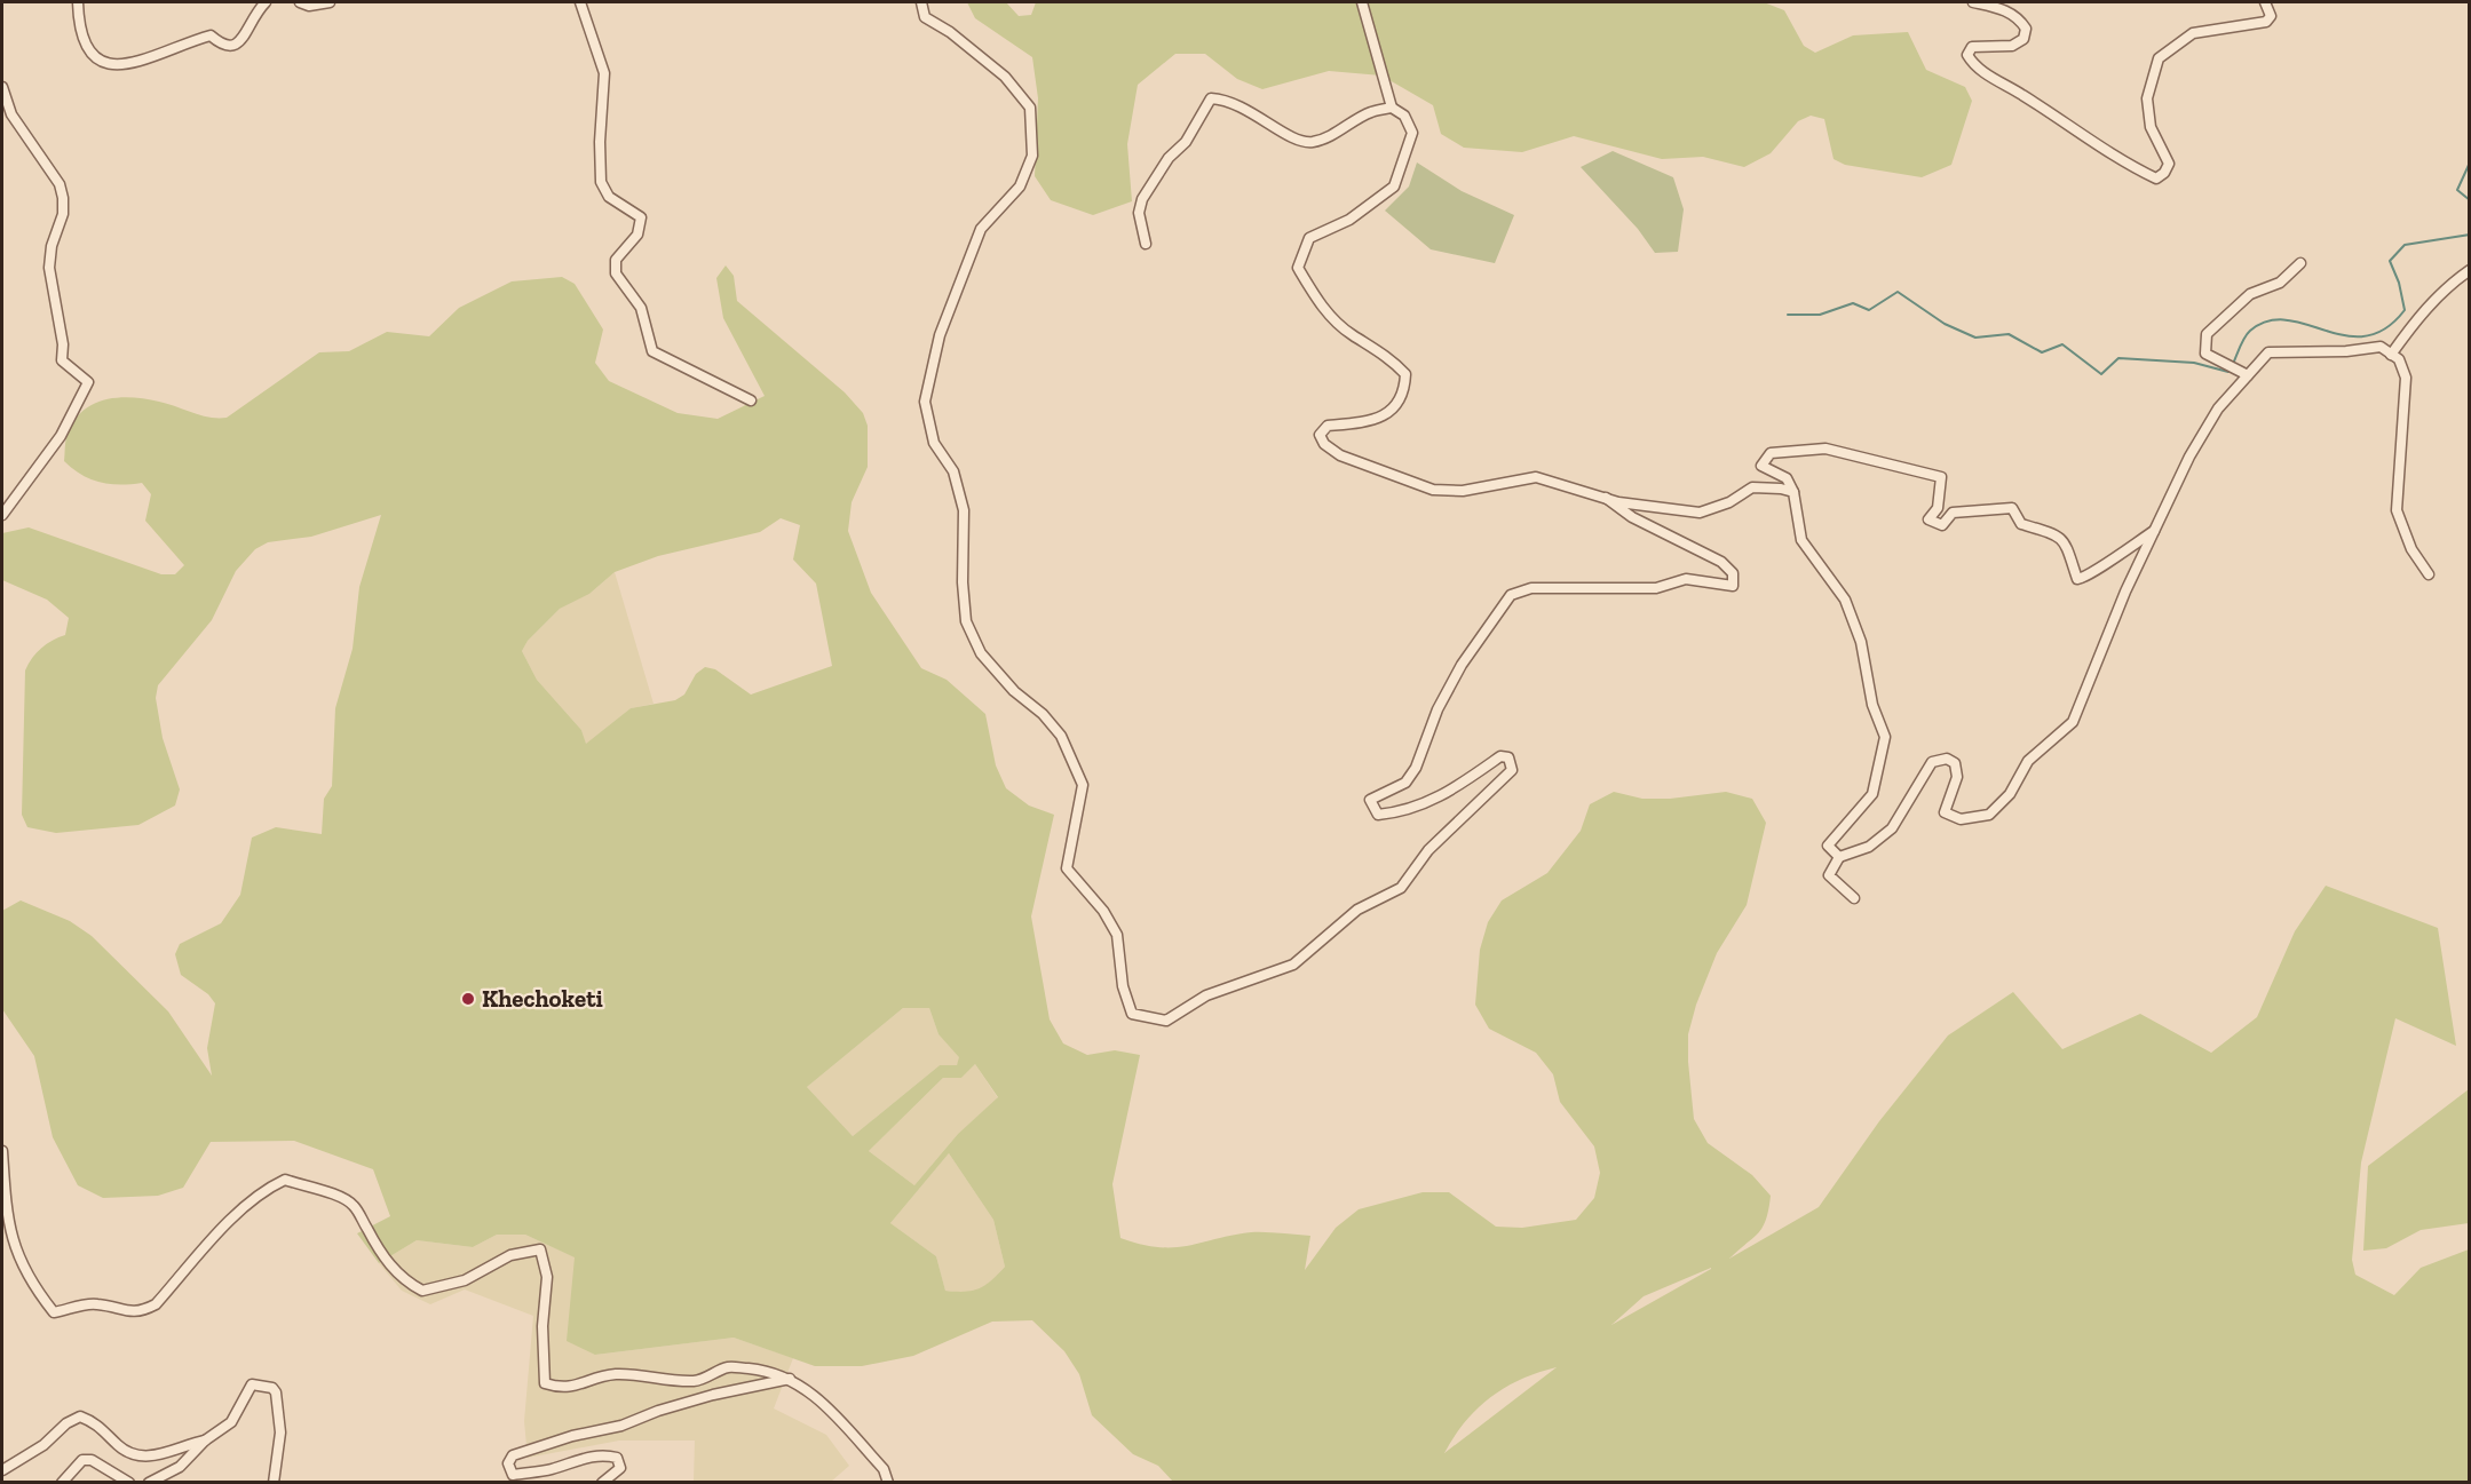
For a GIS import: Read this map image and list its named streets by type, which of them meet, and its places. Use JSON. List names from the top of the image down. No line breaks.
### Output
{"places":["Khechoketi"]}
